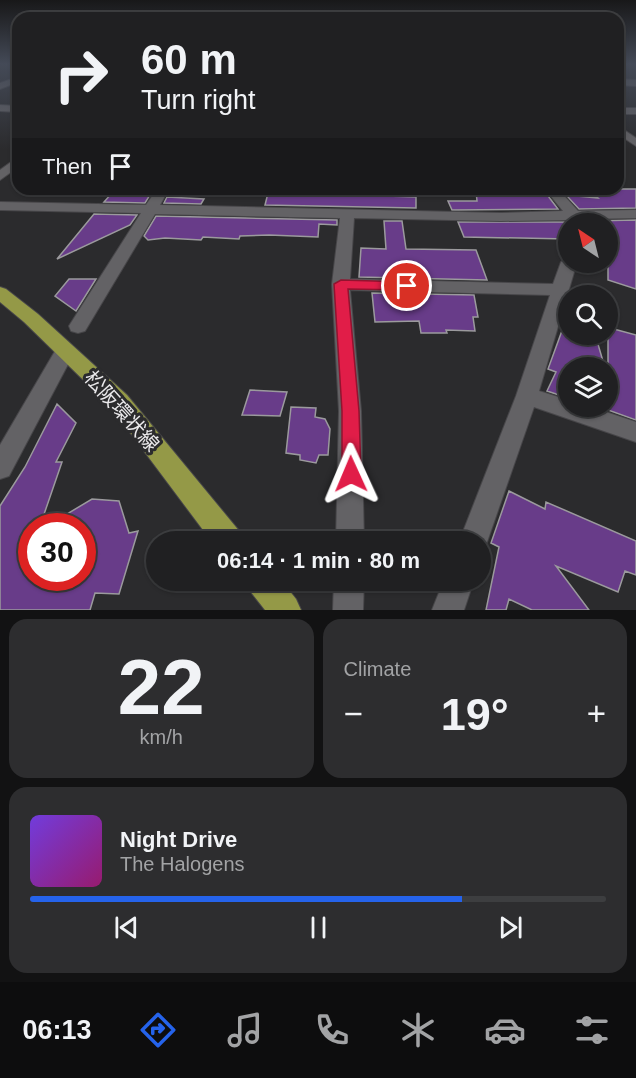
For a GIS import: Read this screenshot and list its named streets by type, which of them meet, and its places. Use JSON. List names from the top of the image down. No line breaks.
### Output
{"streets":{"main road":["松阪環状線"]},"north":"top left","page":{"turn":["60 m","Turn right"],"then":"Then","limit":"30","trip":"06:14 · 1 min · 80 m","tile":[["22","km/h"],"Climate"],"heat":["−","19°","+"],"song":["Night Drive","The Halogens"],"tabs":"06:13"}}
